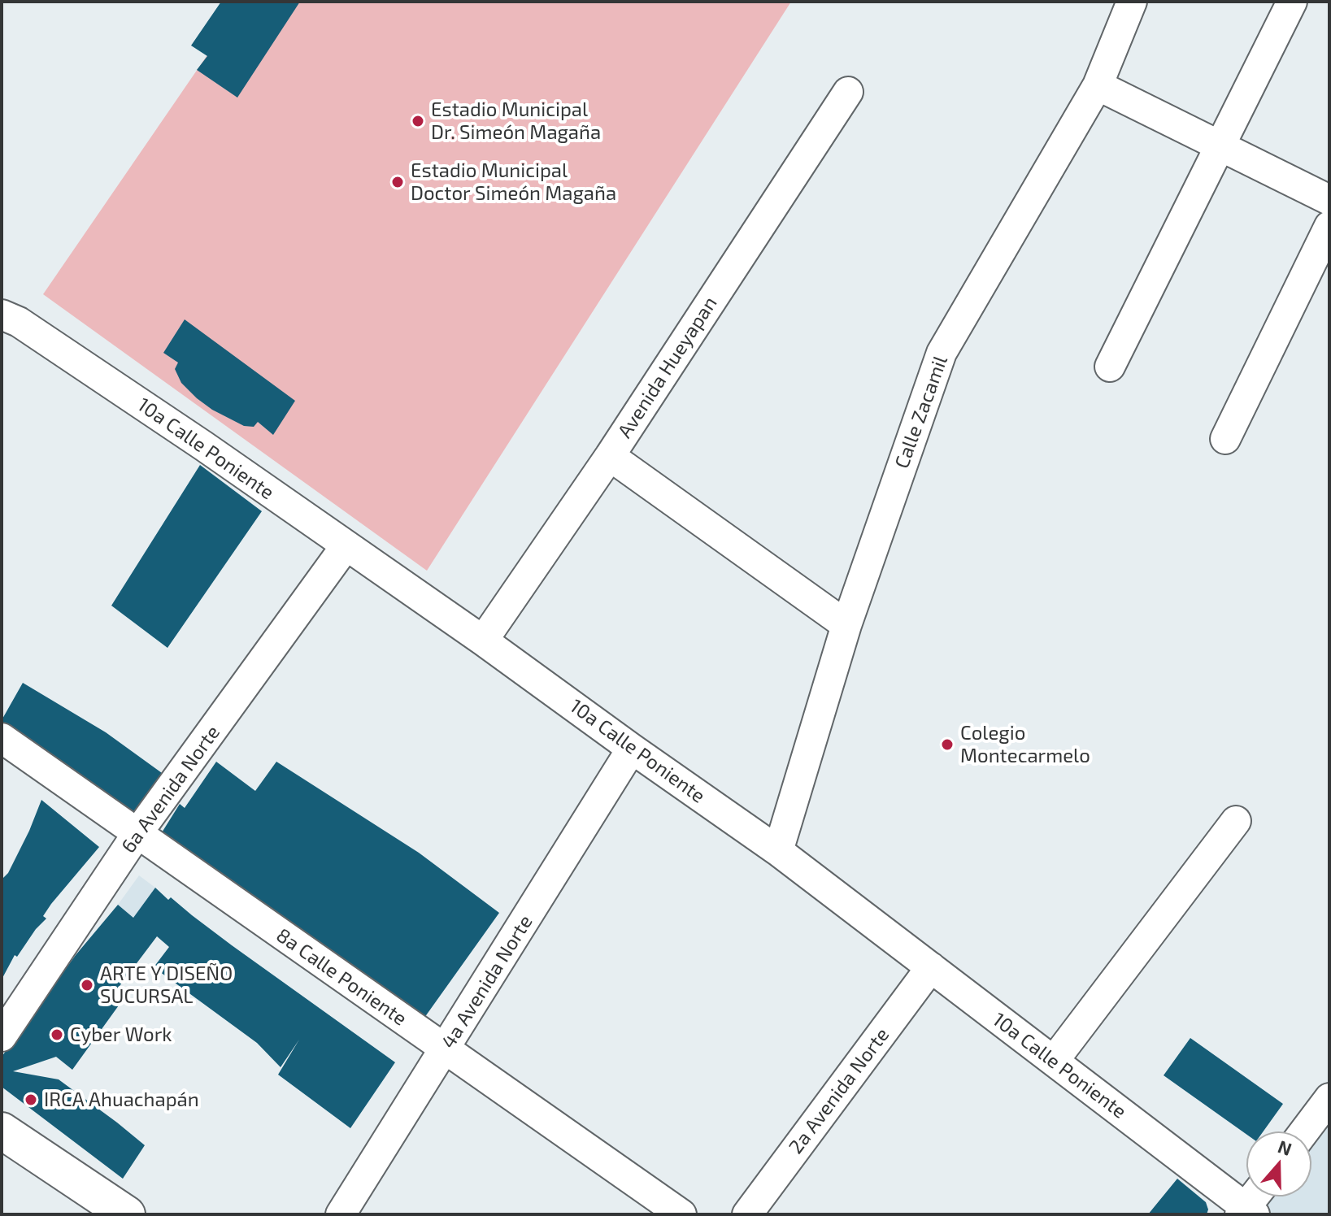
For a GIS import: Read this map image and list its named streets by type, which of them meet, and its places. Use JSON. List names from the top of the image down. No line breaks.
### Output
{"streets":{"street":["Avenida Hueyapan","Calle Zacamil","10a Calle Poniente","6a Avenida Norte","8a Calle Poniente","4a Avenida Norte","2a Avenida Norte"]},"crossings":[["Avenida Hueyapan","10a Calle Poniente"],["Calle Zacamil","10a Calle Poniente"],["10a Calle Poniente","6a Avenida Norte"],["10a Calle Poniente","4a Avenida Norte"],["10a Calle Poniente","2a Avenida Norte"],["6a Avenida Norte","8a Calle Poniente"],["8a Calle Poniente","4a Avenida Norte"]],"places":["Estadio Municipal Dr. Simeón Magaña","Estadio Municipal Doctor Simeón Magaña","Colegio Montecarmelo","ARTE Y DISEÑO SUCURSAL","Cyber Work","IRCA Ahuachapán"],"north":"top"}
